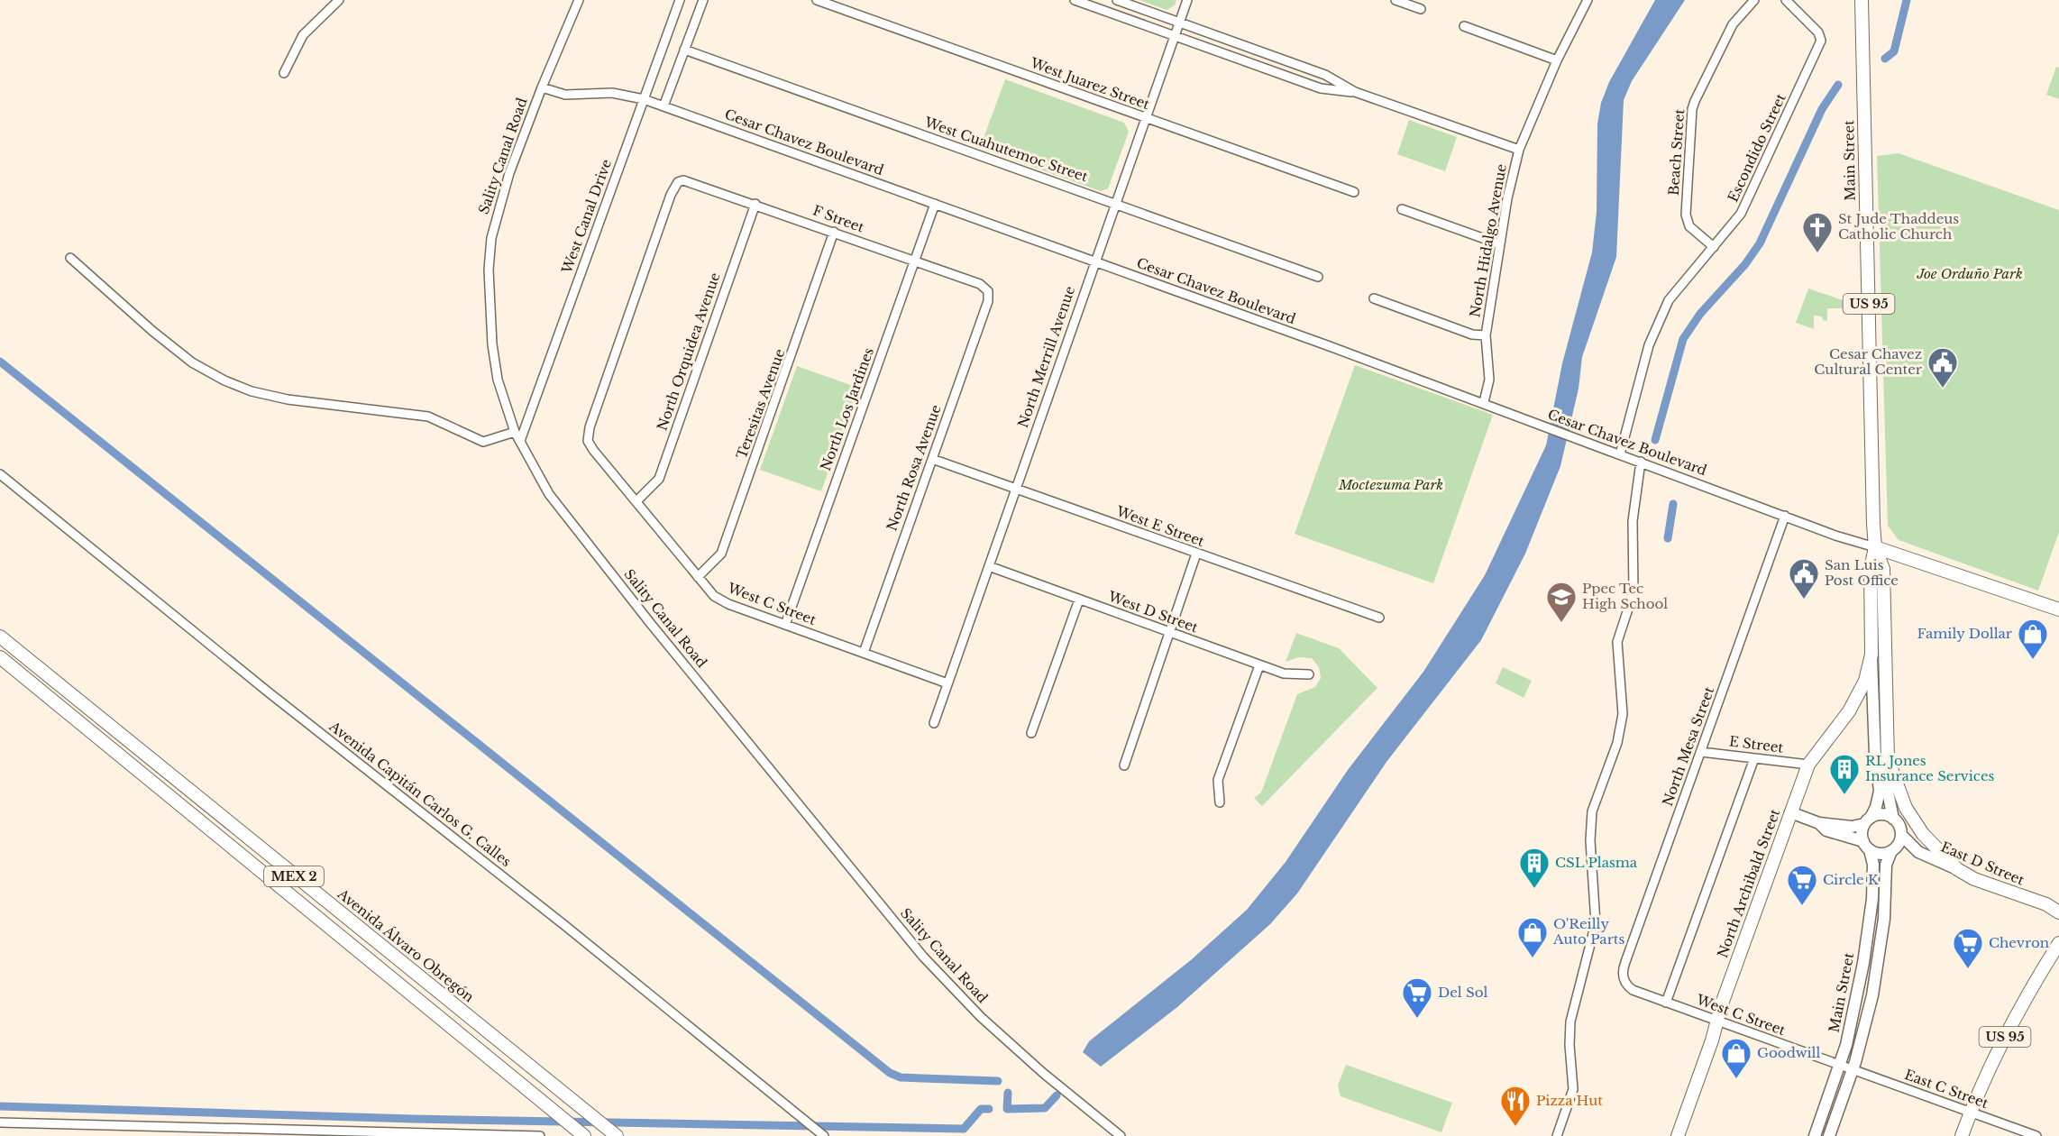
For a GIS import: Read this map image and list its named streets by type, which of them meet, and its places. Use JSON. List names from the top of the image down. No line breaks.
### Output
{"streets":{"highway":["Main Street","US 95","East D Street","MEX 2","North Archibald Street","Avenida Álvaro Obregón"],"street":["West Juarez Street","Cesar Chavez Boulevard","Escondido Street","West Cuahutemoc Street","Beach Street","Sality Canal Road","West Canal Drive","F Street","North Hidalgo Avenue","North Orquidea Avenue","North Merrill Avenue","Teresitas Avenue","North Los Jardines","North Rosa Avenue","West E Street","West C Street","West D Street","E Street","North Mesa Street","Avenida Capitán Carlos G. Calles","East C Street"]},"crossings":[["West Juarez Street","North Merrill Avenue"],["Cesar Chavez Boulevard","Escondido Street"],["Cesar Chavez Boulevard","Sality Canal Road"],["Cesar Chavez Boulevard","Main Street"],["Cesar Chavez Boulevard","West Canal Drive"],["Cesar Chavez Boulevard","North Hidalgo Avenue"],["Cesar Chavez Boulevard","North Merrill Avenue"],["Cesar Chavez Boulevard","North Los Jardines"],["Cesar Chavez Boulevard","North Mesa Street"],["Escondido Street","Beach Street"],["West Cuahutemoc Street","North Merrill Avenue"],["Sality Canal Road","West Canal Drive"],["Main Street","US 95"],["Main Street","West C Street"],["Main Street","East D Street"],["Main Street","North Archibald Street"],["Main Street","East C Street"],["F Street","North Orquidea Avenue"],["F Street","Teresitas Avenue"],["F Street","North Los Jardines"],["F Street","North Rosa Avenue"],["F Street","West C Street"],["US 95","East D Street"],["US 95","East C Street"],["North Orquidea Avenue","West C Street"],["North Merrill Avenue","West E Street"],["North Merrill Avenue","West C Street"],["North Merrill Avenue","West D Street"],["Teresitas Avenue","West C Street"],["North Los Jardines","West C Street"],["North Rosa Avenue","West E Street"],["North Rosa Avenue","West C Street"],["West C Street","North Mesa Street"],["West C Street","North Archibald Street"],["West C Street","East C Street"],["E Street","North Mesa Street"],["E Street","North Archibald Street"]],"parks":["Joe Orduño Park","Moctezuma Park"],"places":{"church":["St Jude Thaddeus Catholic Church"],"public building":["Cesar Chavez Cultural Center","San Luis Post Office"],"school or university":["Ppec Tec High School"],"shop":["Family Dollar","O'Reilly Auto Parts","Goodwill"],"building":["RL Jones Insurance Services","CSL Plasma"],"supermarket":["Circle K","Chevron","Del Sol"],"restaurant":["Pizza Hut"]}}
